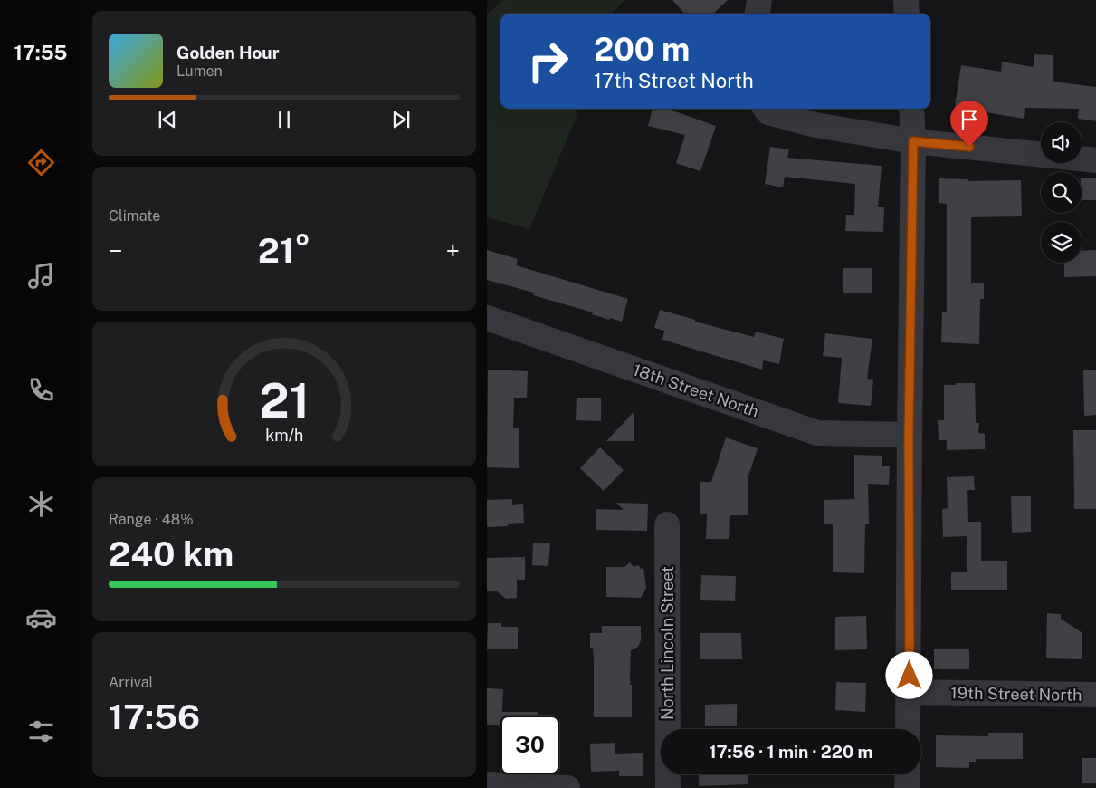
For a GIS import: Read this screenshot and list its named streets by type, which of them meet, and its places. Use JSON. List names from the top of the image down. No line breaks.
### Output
{"streets":{"street":["18th Street North","North Lincoln Street","19th Street North"]},"page":{"tabs":"17:55","turn":["200 m","17th Street North"],"song":["Golden Hour","Lumen"],"tile":["Climate",["Range · 48%","240 km"],["Arrival","17:56"]],"heat":["−","21°","+"],"limit":"30","trip":"17:56 · 1 min · 220 m","gauge":["21","km/h"]}}
